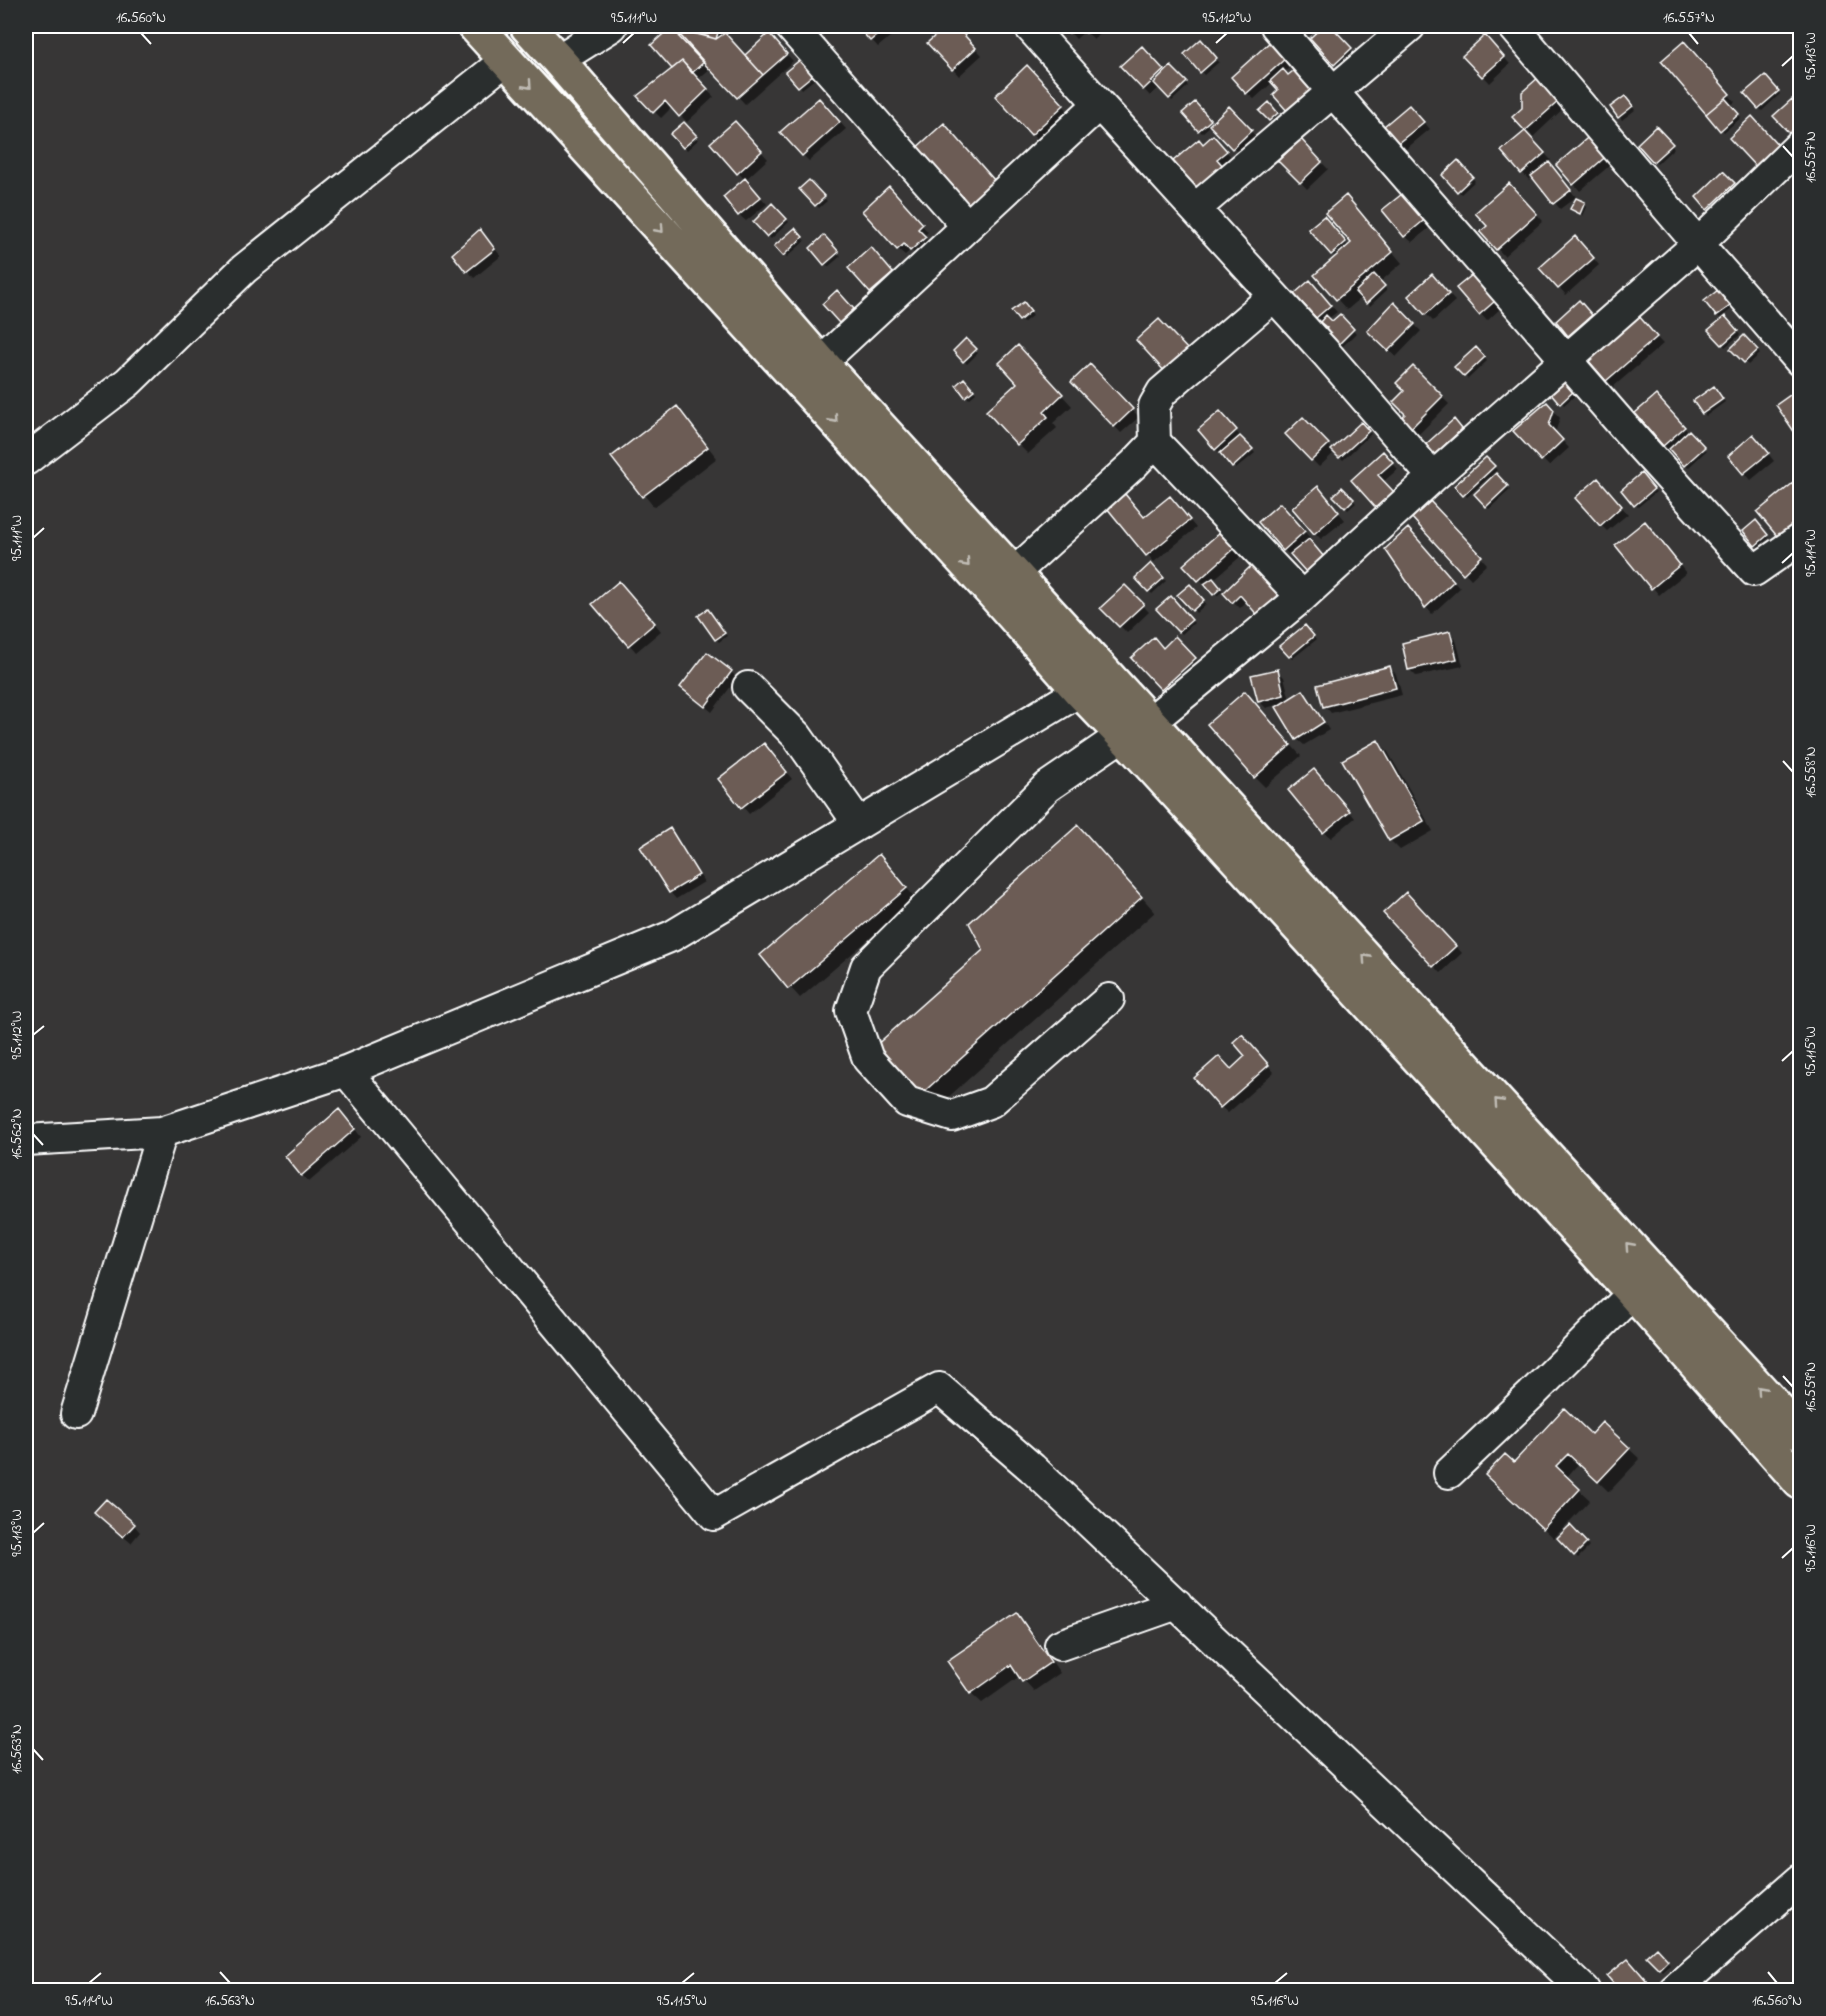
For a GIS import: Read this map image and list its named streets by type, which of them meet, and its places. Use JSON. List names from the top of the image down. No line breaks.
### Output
{"coordinates":["16.560°N","95.111°W","95.112°W","16.557°N","95.113°W","95.114°W","16.558°N","95.115°W","16.562°N","16.559°N","95.116°W","16.563°N"]}
